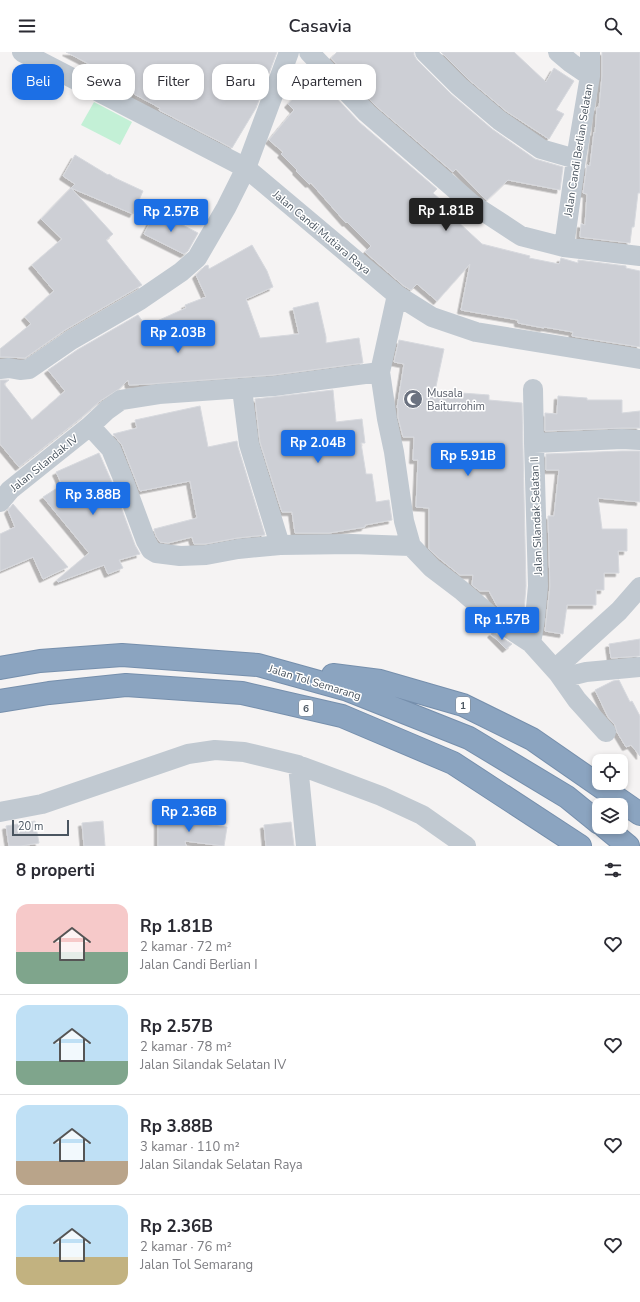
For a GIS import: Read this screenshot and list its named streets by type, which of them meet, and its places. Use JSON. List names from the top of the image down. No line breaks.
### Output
{"streets":{"highway":["Jalan Tol Semarang","1","6"],"street":["Jalan Candi Berlian Selatan","Jalan Candi Mutiara Raya","Jalan Silandak IV","Jalan Silandak Selatan II"]},"crossings":[["Jalan Tol Semarang","1"]],"places":{"mosque":["Musala Baiturrohim"]},"scale_bar":"20 m","page":{"header":"Casavia","chip":["Beli","Sewa","Filter","Baru","Apartemen"],"price":["Rp 1.81B","Rp 2.57B","Rp 2.03B","Rp 2.04B","Rp 5.91B","Rp 3.88B","Rp 1.57B","Rp 2.36B"],"scale":"20 m","heading":"8 properti","list":[{"name":"Rp 1.81B","note":"2 kamar · 72 m² · Jalan Candi Berlian I"},{"name":"Rp 2.57B","note":"2 kamar · 78 m² · Jalan Silandak Selatan IV"},{"name":"Rp 3.88B","note":"3 kamar · 110 m² · Jalan Silandak Selatan Raya"},{"name":"Rp 2.36B","note":"2 kamar · 76 m² · Jalan Tol Semarang"}]}}
